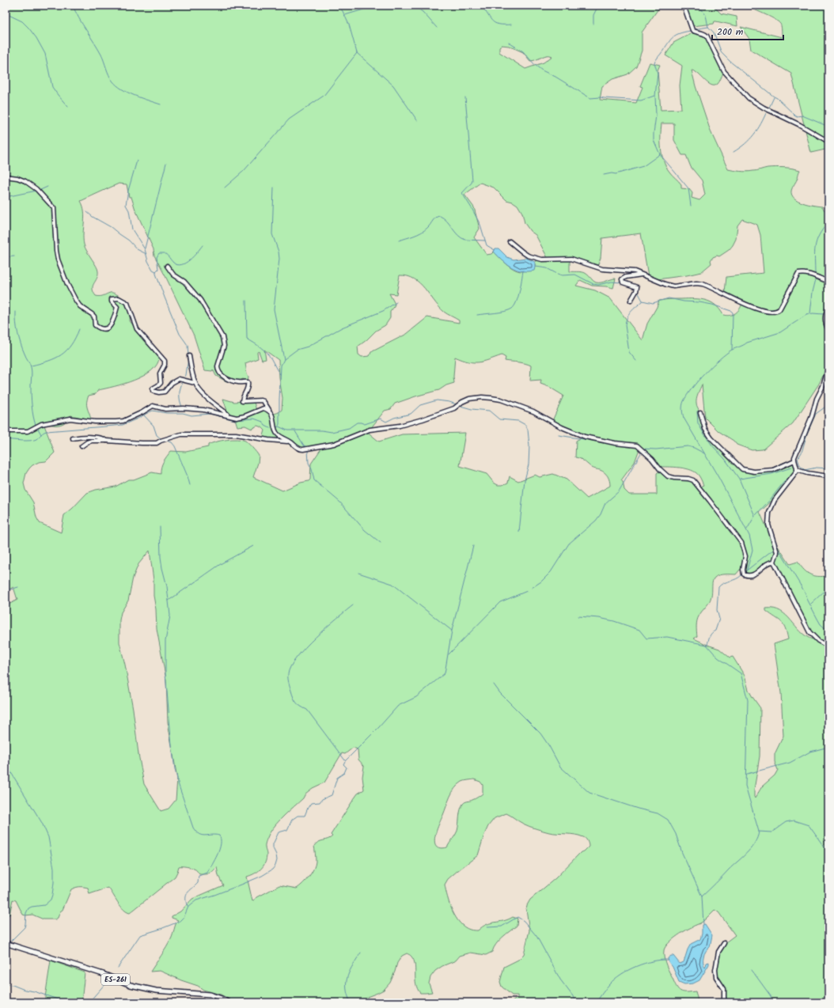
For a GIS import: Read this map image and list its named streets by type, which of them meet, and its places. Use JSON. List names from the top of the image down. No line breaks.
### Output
{"streets":{"main road":["ES-261"]},"scale_bar":"200 m"}
